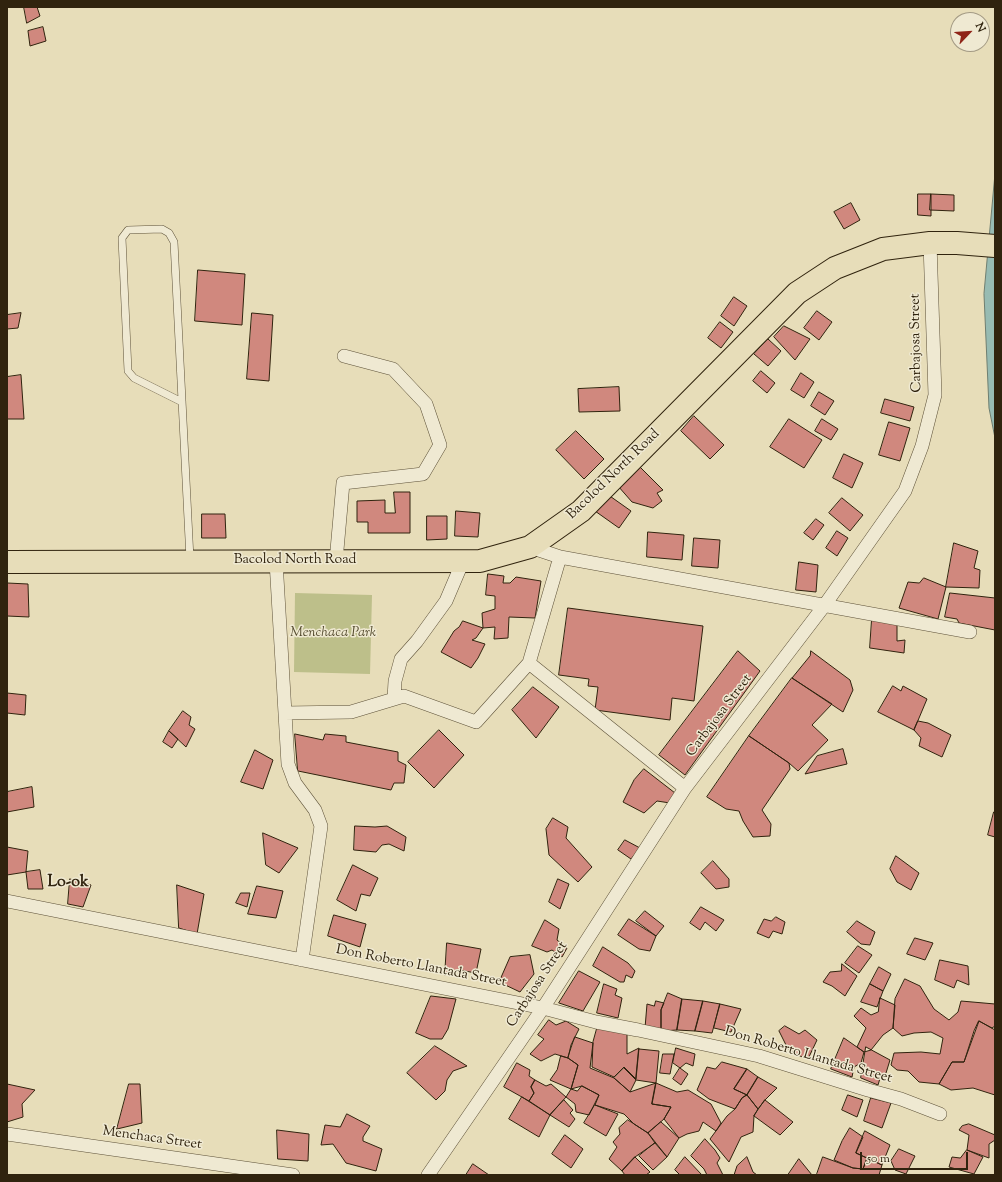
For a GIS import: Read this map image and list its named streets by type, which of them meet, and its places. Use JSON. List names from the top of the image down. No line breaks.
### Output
{"streets":{"highway":["Bacolod North Road"],"street":["Carbajosa Street","Don Roberto Llantada Street","Menchaca Street"]},"crossings":[["Carbajosa Street","Bacolod North Road"],["Carbajosa Street","Don Roberto Llantada Street"]],"districts":["Lo-ok"],"parks":["Menchaca Park"],"scale_bar":"50 m","north":"top right"}
